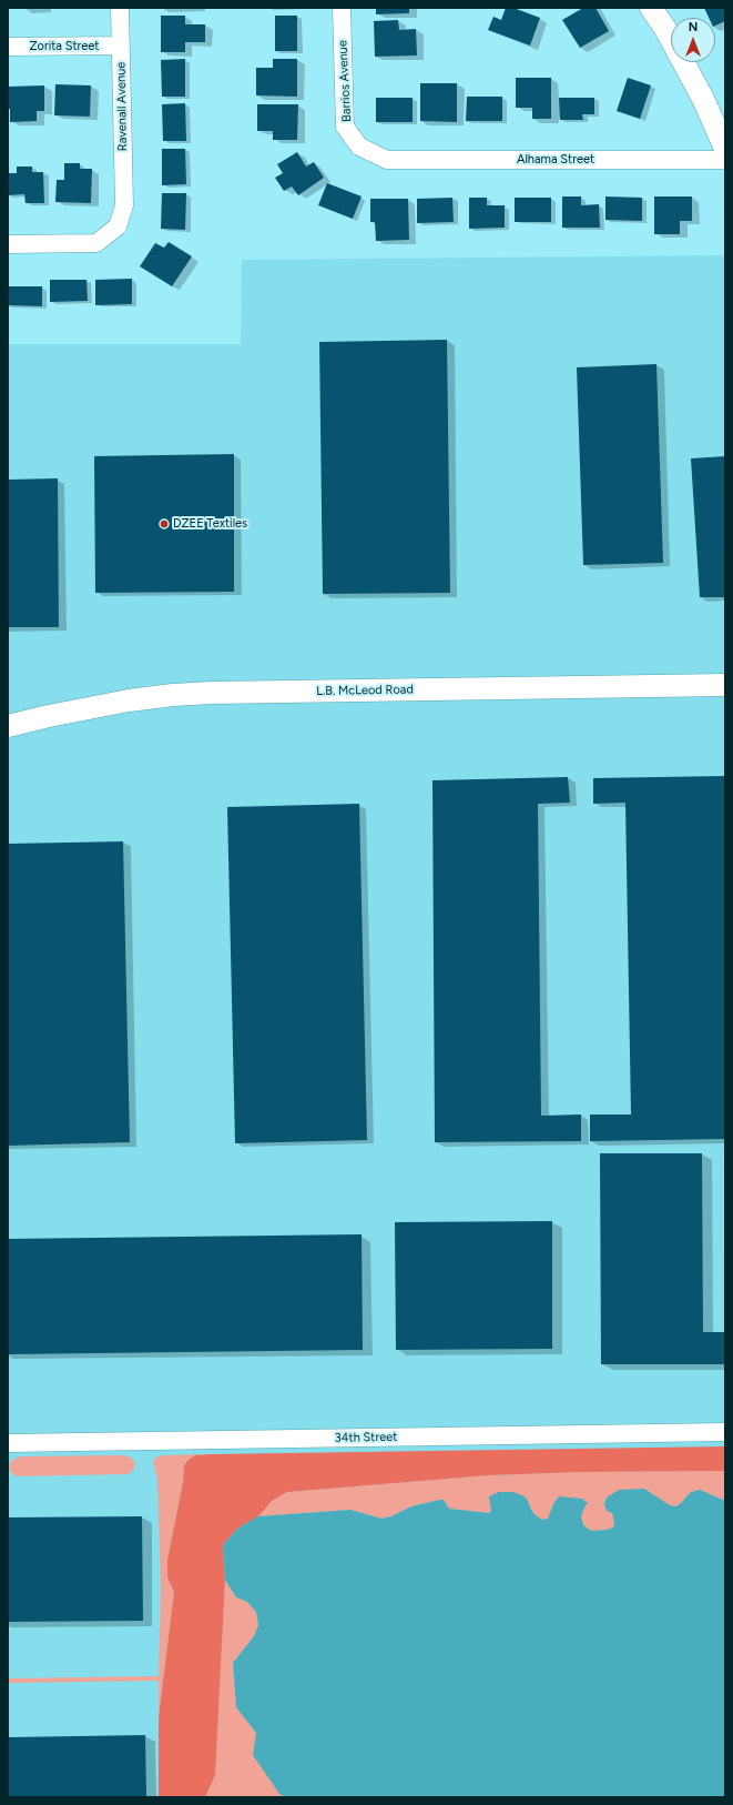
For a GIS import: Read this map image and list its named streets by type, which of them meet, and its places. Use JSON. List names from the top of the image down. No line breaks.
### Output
{"streets":{"street":["Zorita Street","Barrios Avenue","Ravenall Avenue","Alhama Street","L.B. McLeod Road","34th Street"]},"crossings":[["Zorita Street","Ravenall Avenue"],["Barrios Avenue","Alhama Street"]],"places":["DZEE Textiles"],"north":"top"}
